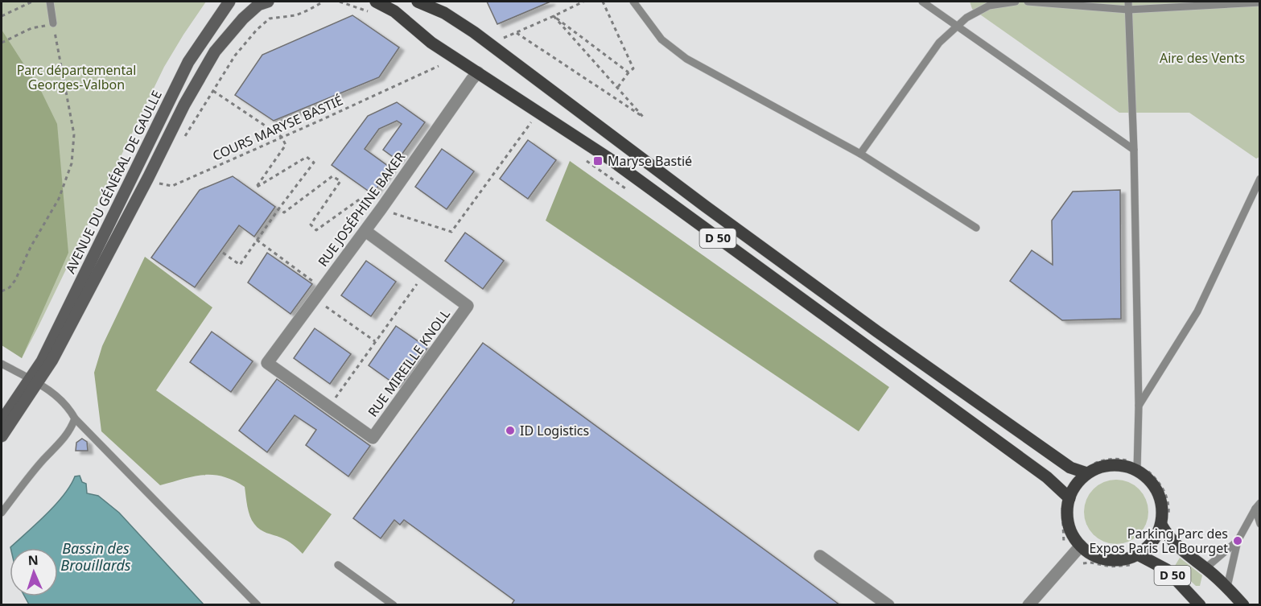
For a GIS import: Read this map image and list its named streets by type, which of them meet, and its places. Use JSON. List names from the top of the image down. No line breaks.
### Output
{"streets":{"main road":["AVENUE DU GÉNÉRAL DE GAULLE","D 50"],"street":["RUE JOSÉPHINE BAKER","RUE MIREILLE KNOLL"],"path":["COURS MARYSE BASTIÉ"]},"crossings":[["COURS MARYSE BASTIÉ","AVENUE DU GÉNÉRAL DE GAULLE"],["RUE JOSÉPHINE BAKER","D 50"],["RUE JOSÉPHINE BAKER","RUE MIREILLE KNOLL"]],"water":["Bassin des Brouillards"],"parks":["Aire des Vents","Parc départemental Georges-Valbon"],"places":{"transit":["Maryse Bastié"],"other":["ID Logistics","Parking Parc des Expos Paris Le Bourget"]},"north":"top"}
